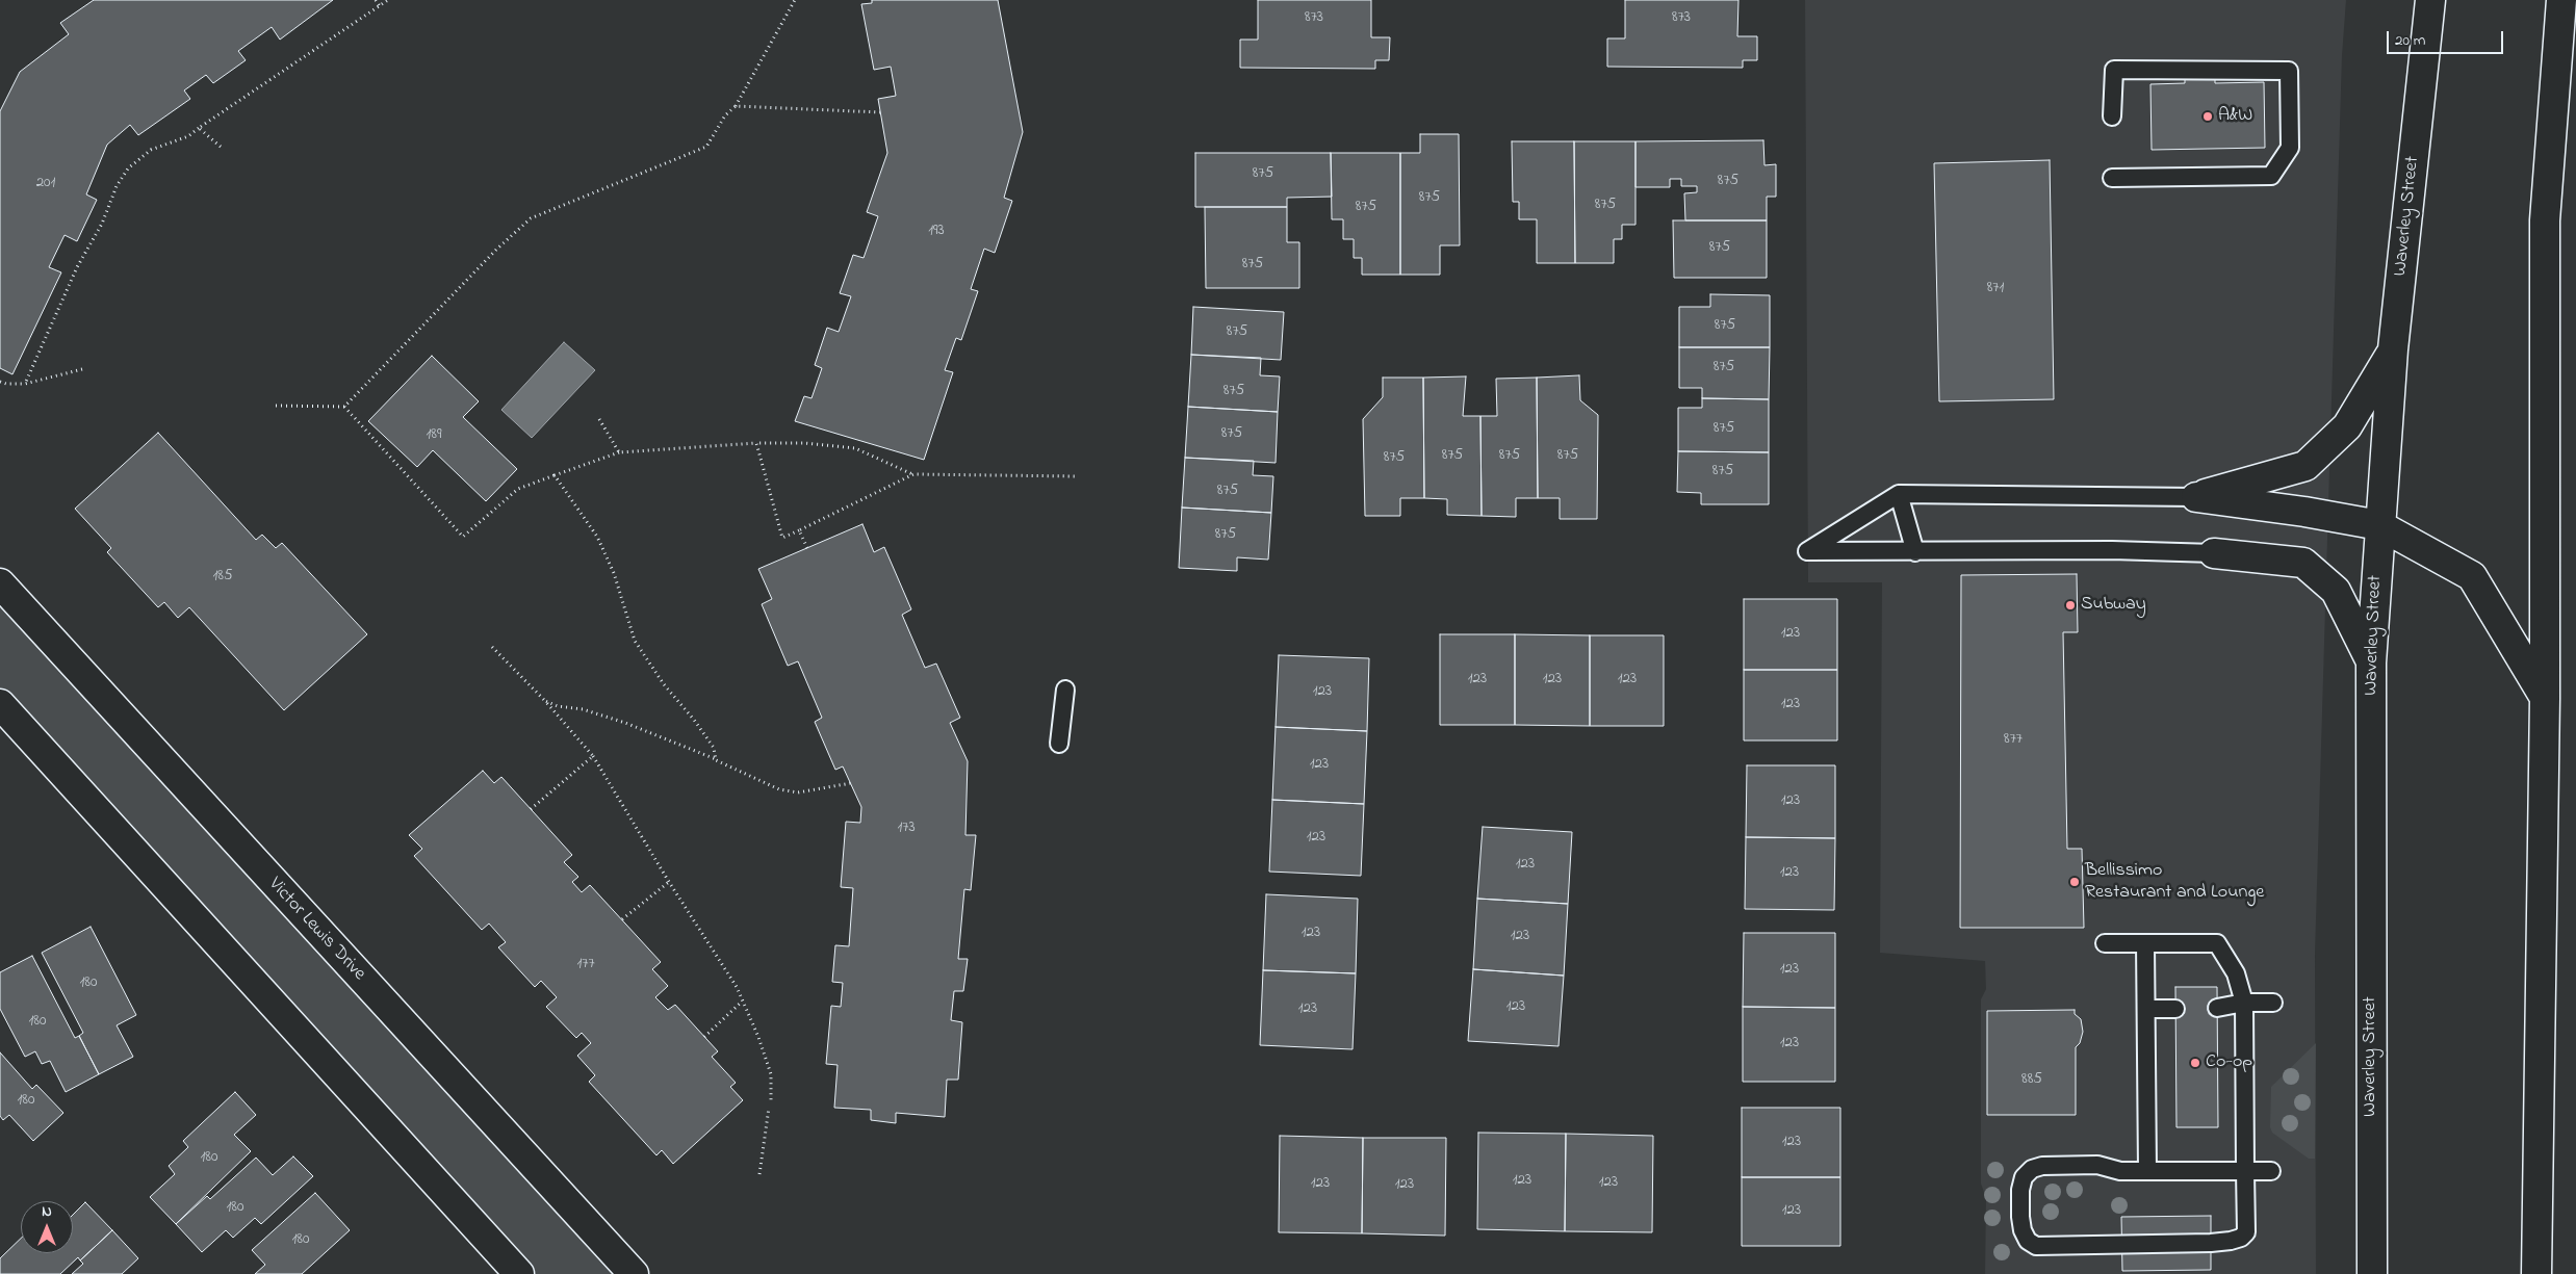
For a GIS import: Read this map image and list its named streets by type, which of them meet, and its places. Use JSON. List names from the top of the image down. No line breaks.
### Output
{"streets":{"main road":["Waverley Street","Victor Lewis Drive"]},"places":["A&W","Subway","Bellissimo Restaurant and Lounge","Co-op"],"house_numbers":["873","873","875","875","201","875","875","875","193","875","875","871","875","875","875","875","875","875","189","875","875","875","875","875","875","875","185","123","123","123","123","123","123","877","123","123","173","123","123","123","123","123","177","123","180","123","123","180","123","885","180","123","180","123","123","123","123","180","123","180"],"scale_bar":"20 m","north":"top"}
